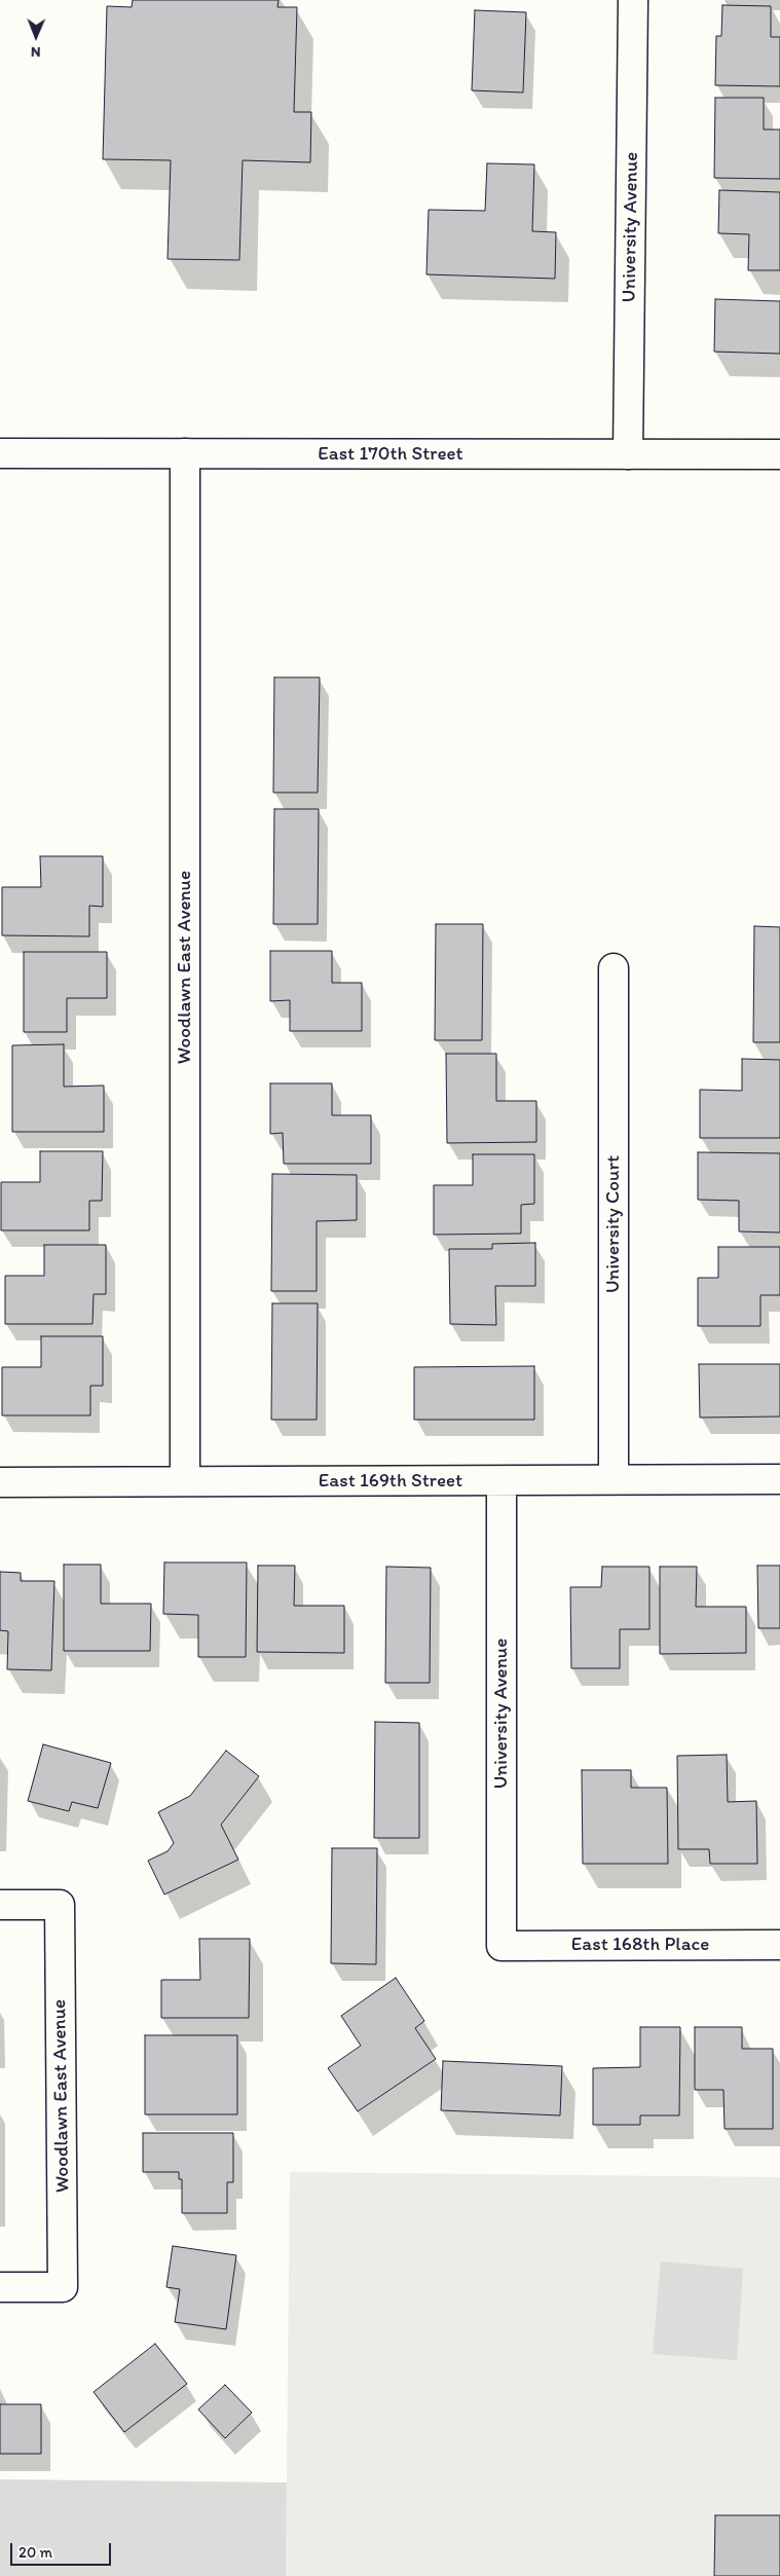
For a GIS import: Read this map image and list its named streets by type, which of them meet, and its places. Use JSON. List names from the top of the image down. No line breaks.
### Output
{"streets":{"street":["University Avenue","East 170th Street","Woodlawn East Avenue","University Court","East 169th Street","East 168th Place"]},"crossings":[["University Avenue","East 170th Street"],["University Avenue","East 169th Street"],["University Avenue","East 168th Place"],["East 170th Street","Woodlawn East Avenue"],["Woodlawn East Avenue","East 169th Street"],["University Court","East 169th Street"]],"scale_bar":"20 m","north":"bottom"}
